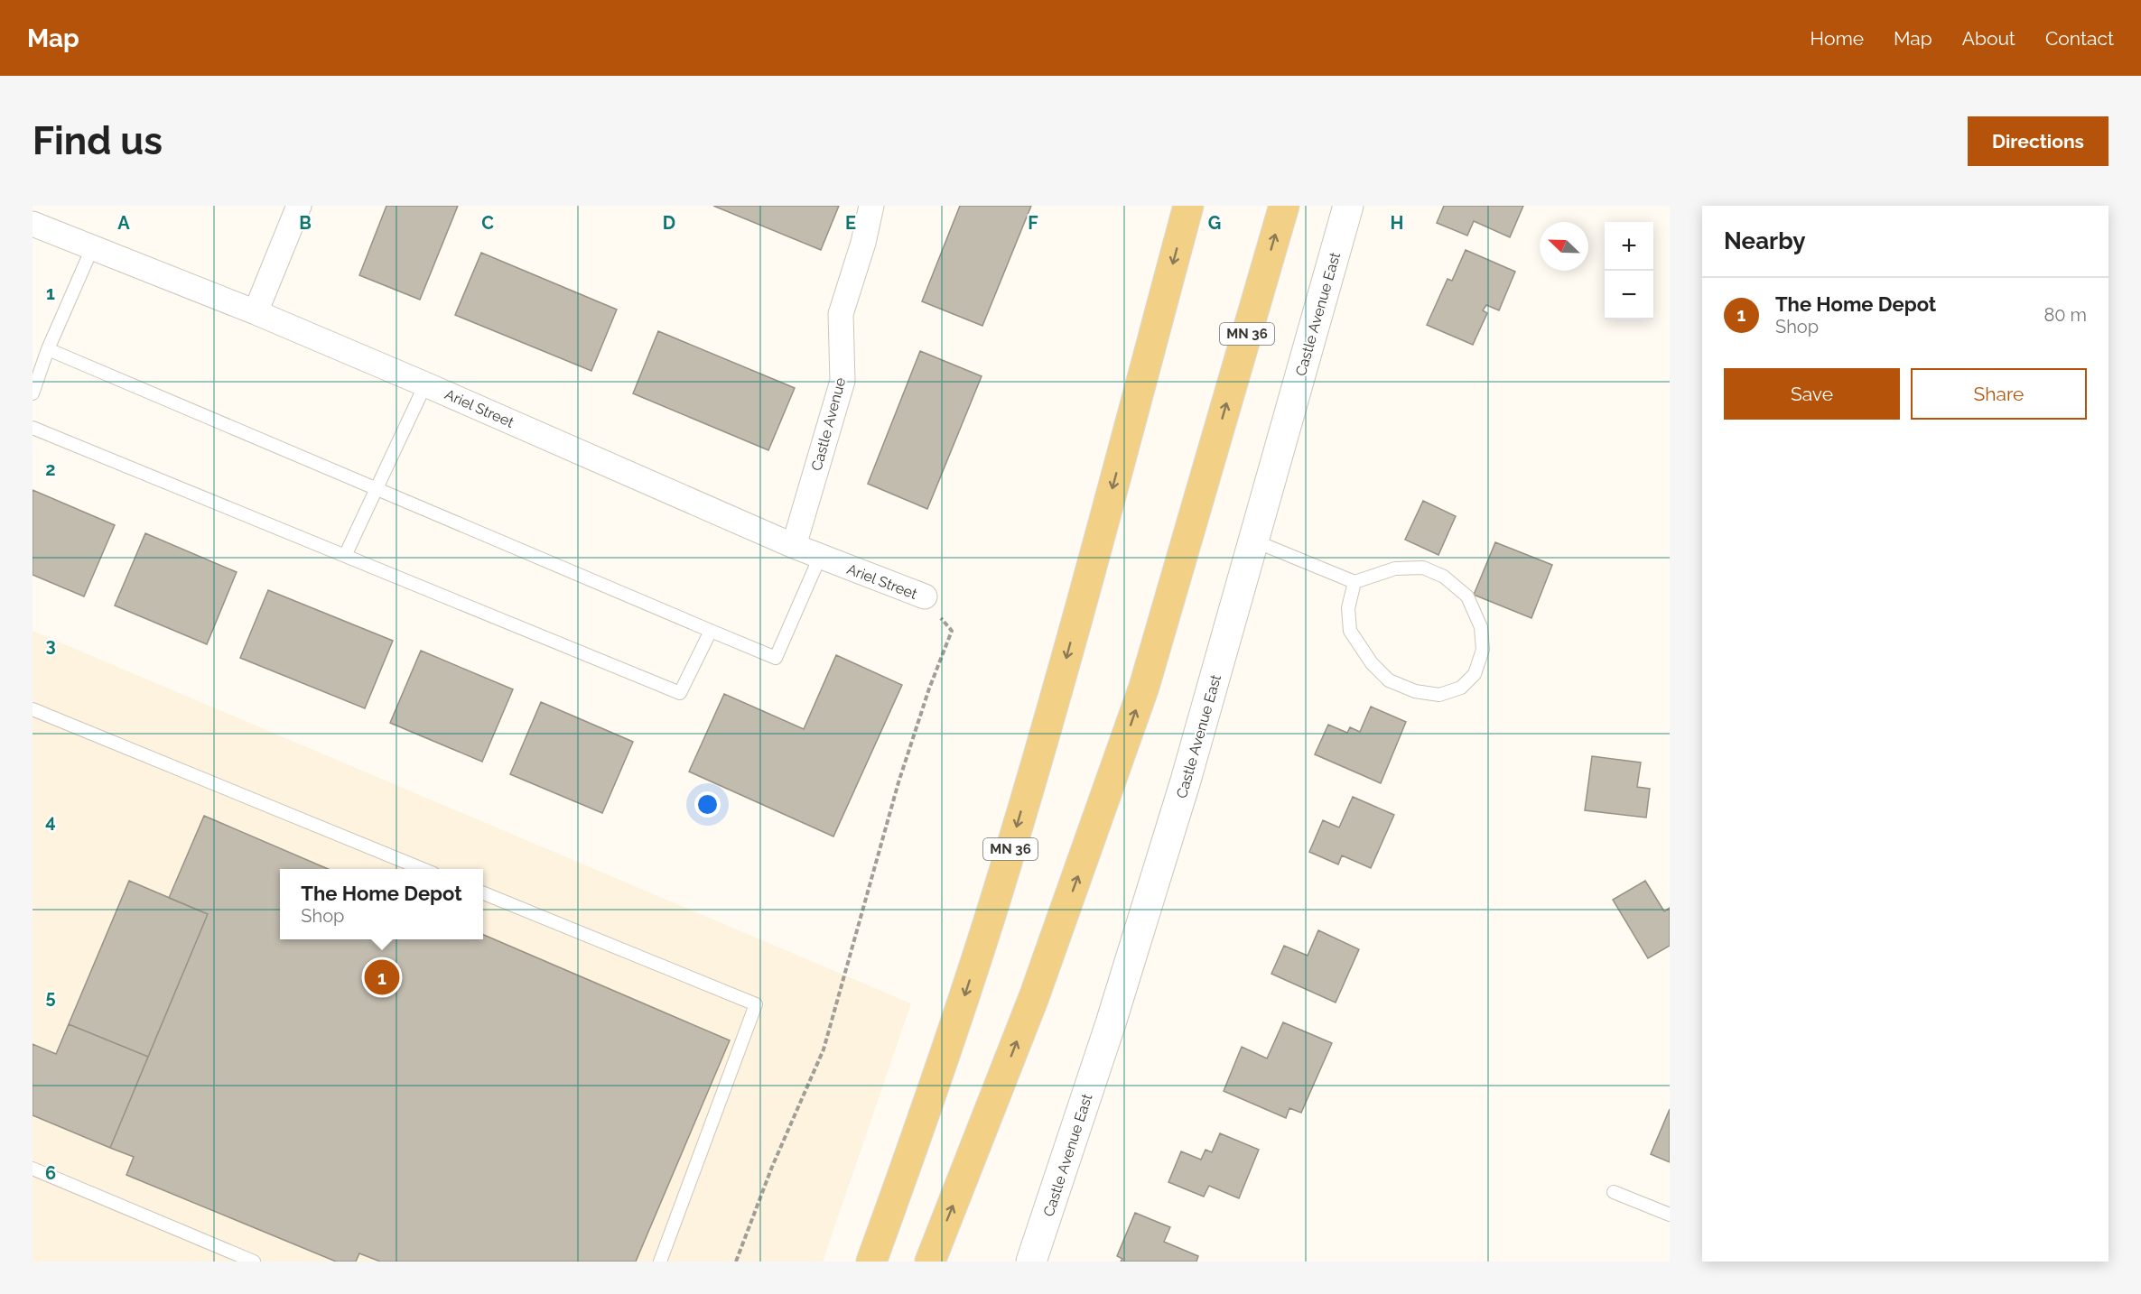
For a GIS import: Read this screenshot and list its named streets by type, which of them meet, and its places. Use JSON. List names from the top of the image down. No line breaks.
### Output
{"streets":{"highway":["MN 36"],"street":["Castle Avenue East","Ariel Street","Castle Avenue"]},"crossings":[["Ariel Street","Castle Avenue"]],"north":"top left","page":{"header":"Map","nav":["Home","Map","About","Contact"],"buttons":["Directions",["Save","Share"]],"title":"Find us","heading":"Nearby","map_buttons":["+","−"],"list":[{"mark":"1","name":"The Home Depot","note":"Shop","value":"80 m"}],"popup":["The Home Depot","Shop"],"pins":"1"},"grid":{"columns":["A","B","C","D","E","F","G","H"],"rows":["1","2","3","4","5","6"]}}
